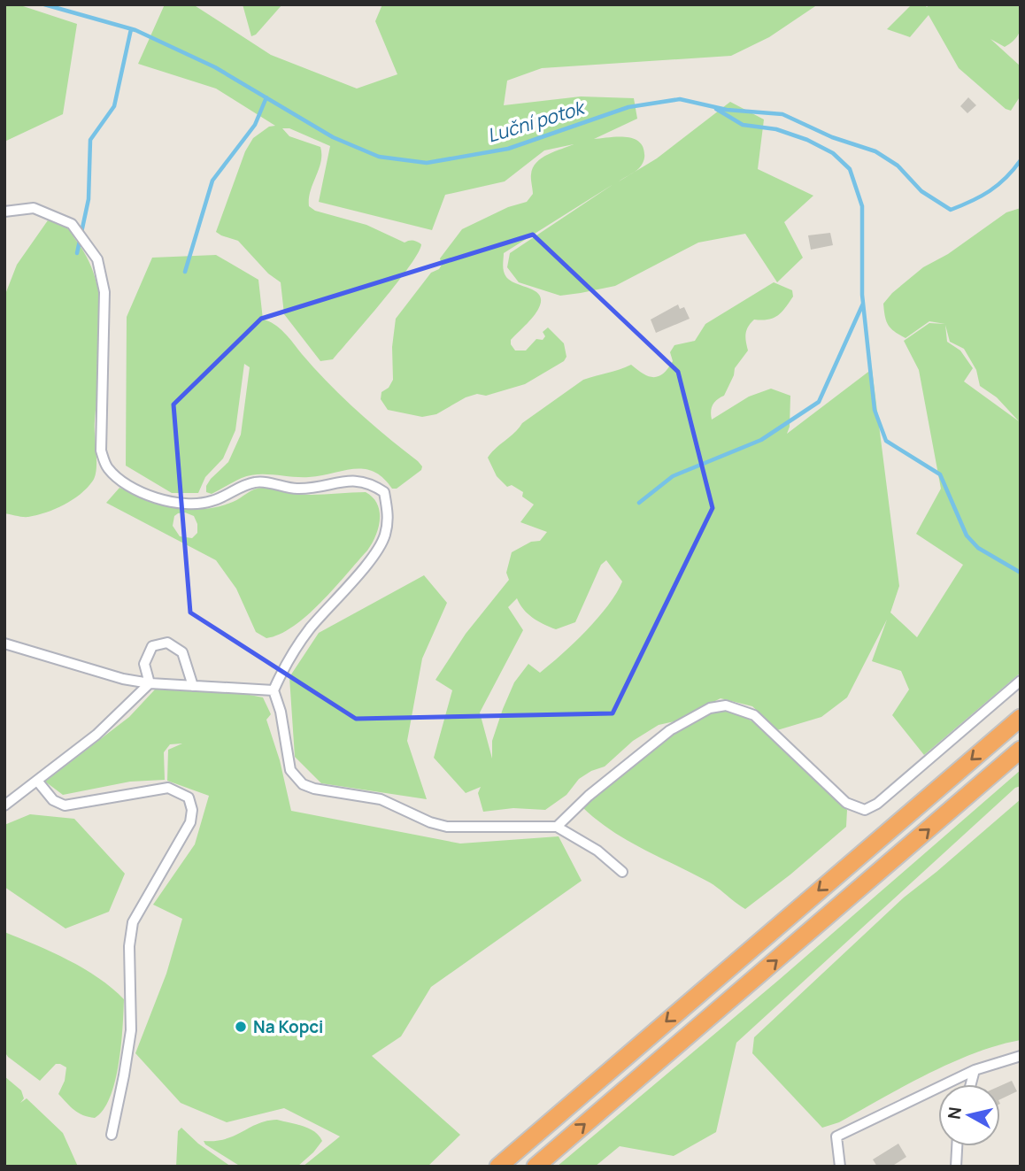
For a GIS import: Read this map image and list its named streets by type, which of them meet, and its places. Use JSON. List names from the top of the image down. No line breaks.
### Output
{"water":["Luční potok"],"places":["Na Kopci"],"north":"left"}
